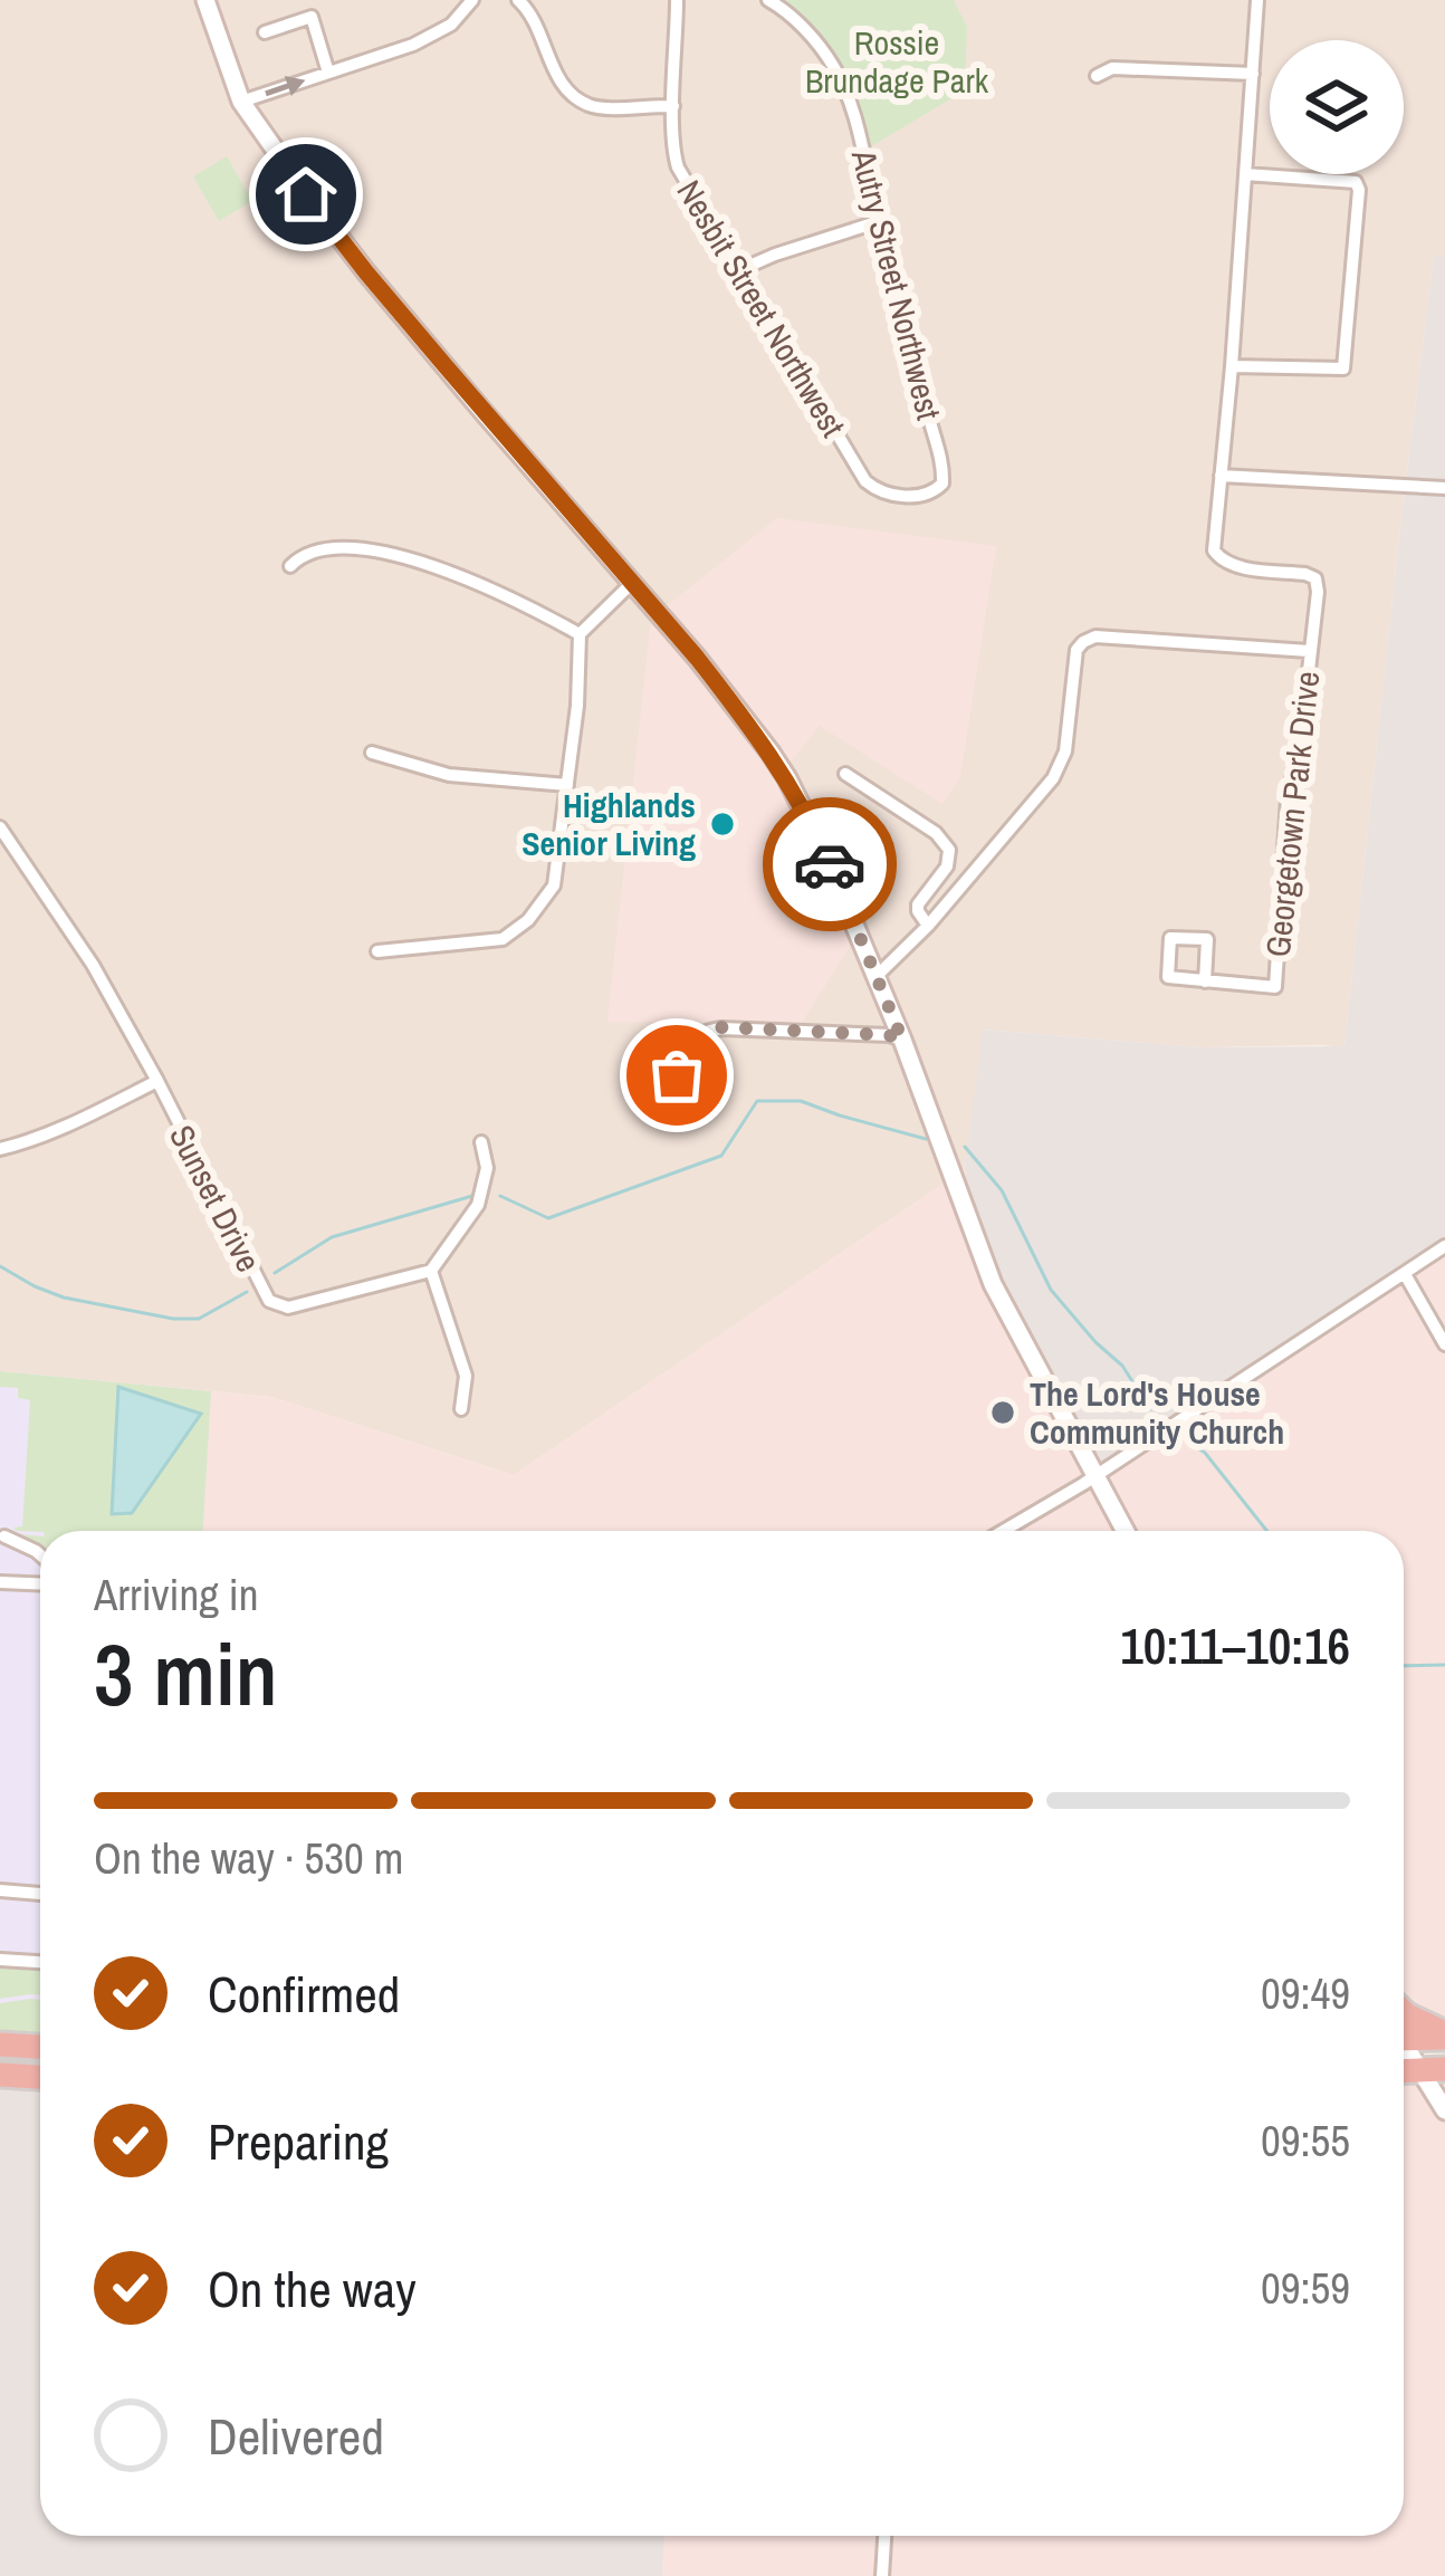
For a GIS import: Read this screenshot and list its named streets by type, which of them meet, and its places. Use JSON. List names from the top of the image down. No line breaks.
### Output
{"streets":{"street":["Autry Street Northwest","Nesbit Street Northwest","Georgetown Park Drive","Sunset Drive"]},"crossings":[["Autry Street Northwest","Nesbit Street Northwest"]],"parks":["Rossie Brundage Park"],"places":["Highlands Senior Living","The Lord's House Community Church"],"page":{"heading":["3 min","Arriving in","10:11–10:16"],"bar":"On the way · 530 m","list":[["Confirmed","09:49"],["Preparing","09:55"],["On the way","09:59"],"Delivered"]}}
